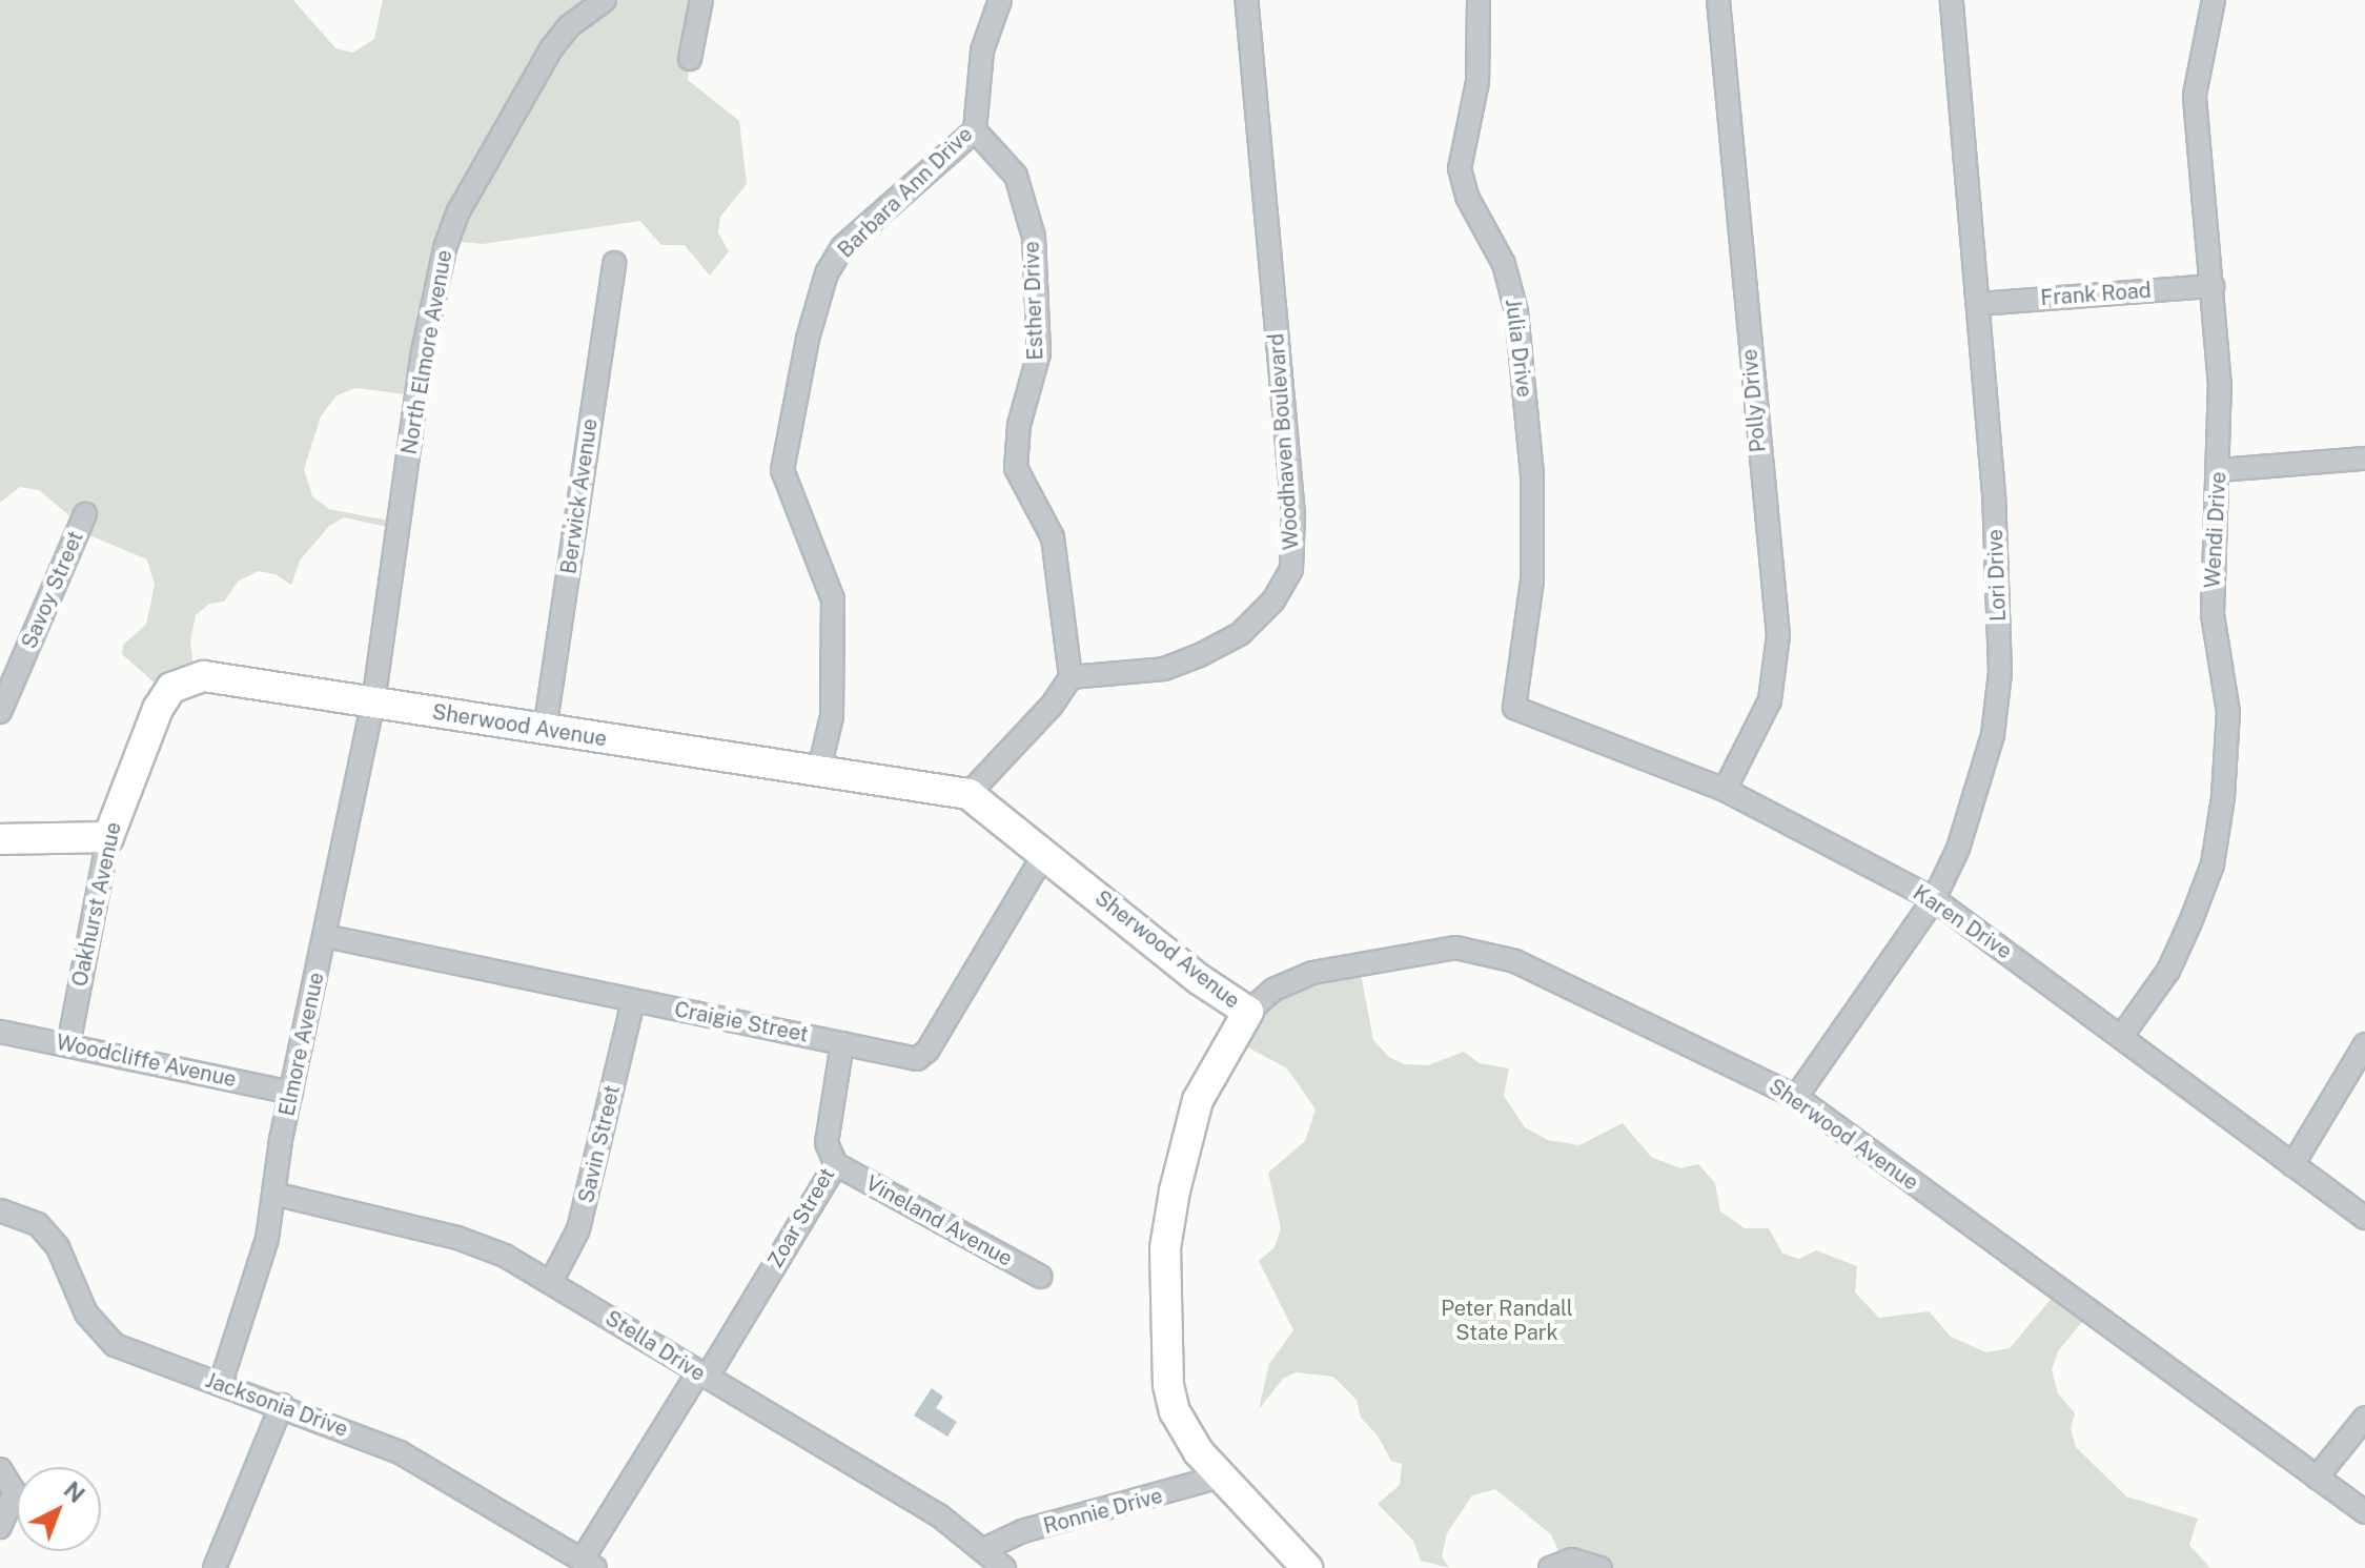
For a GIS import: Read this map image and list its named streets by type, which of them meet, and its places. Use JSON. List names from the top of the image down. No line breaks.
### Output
{"streets":{"street":["Barbara Ann Drive","Frank Road","Esther Drive","Julia Drive","North Elmore Avenue","Polly Drive","Woodhaven Boulevard","Berwick Avenue","Wendi Drive","Lori Drive","Savoy Street","Sherwood Avenue","Oakhurst Avenue","Karen Drive","Craigie Street","Elmore Avenue","Woodcliffe Avenue","Savin Street","Zoar Street","Vineland Avenue","Stella Drive","Jacksonia Drive","Ronnie Drive"]},"crossings":[["Barbara Ann Drive","Esther Drive"],["Barbara Ann Drive","Sherwood Avenue"],["Frank Road","Wendi Drive"],["Frank Road","Lori Drive"],["Esther Drive","Woodhaven Boulevard"],["Julia Drive","Karen Drive"],["North Elmore Avenue","Sherwood Avenue"],["North Elmore Avenue","Elmore Avenue"],["Polly Drive","Karen Drive"],["Berwick Avenue","Sherwood Avenue"],["Wendi Drive","Karen Drive"],["Lori Drive","Sherwood Avenue"],["Lori Drive","Karen Drive"],["Sherwood Avenue","Oakhurst Avenue"],["Sherwood Avenue","Craigie Street"],["Sherwood Avenue","Elmore Avenue"],["Oakhurst Avenue","Woodcliffe Avenue"],["Craigie Street","Elmore Avenue"],["Craigie Street","Savin Street"],["Craigie Street","Zoar Street"],["Elmore Avenue","Woodcliffe Avenue"],["Elmore Avenue","Stella Drive"],["Elmore Avenue","Jacksonia Drive"],["Savin Street","Stella Drive"],["Zoar Street","Vineland Avenue"],["Zoar Street","Stella Drive"],["Zoar Street","Jacksonia Drive"],["Stella Drive","Ronnie Drive"]],"parks":["Peter Randall State Park"],"north":"top right"}
